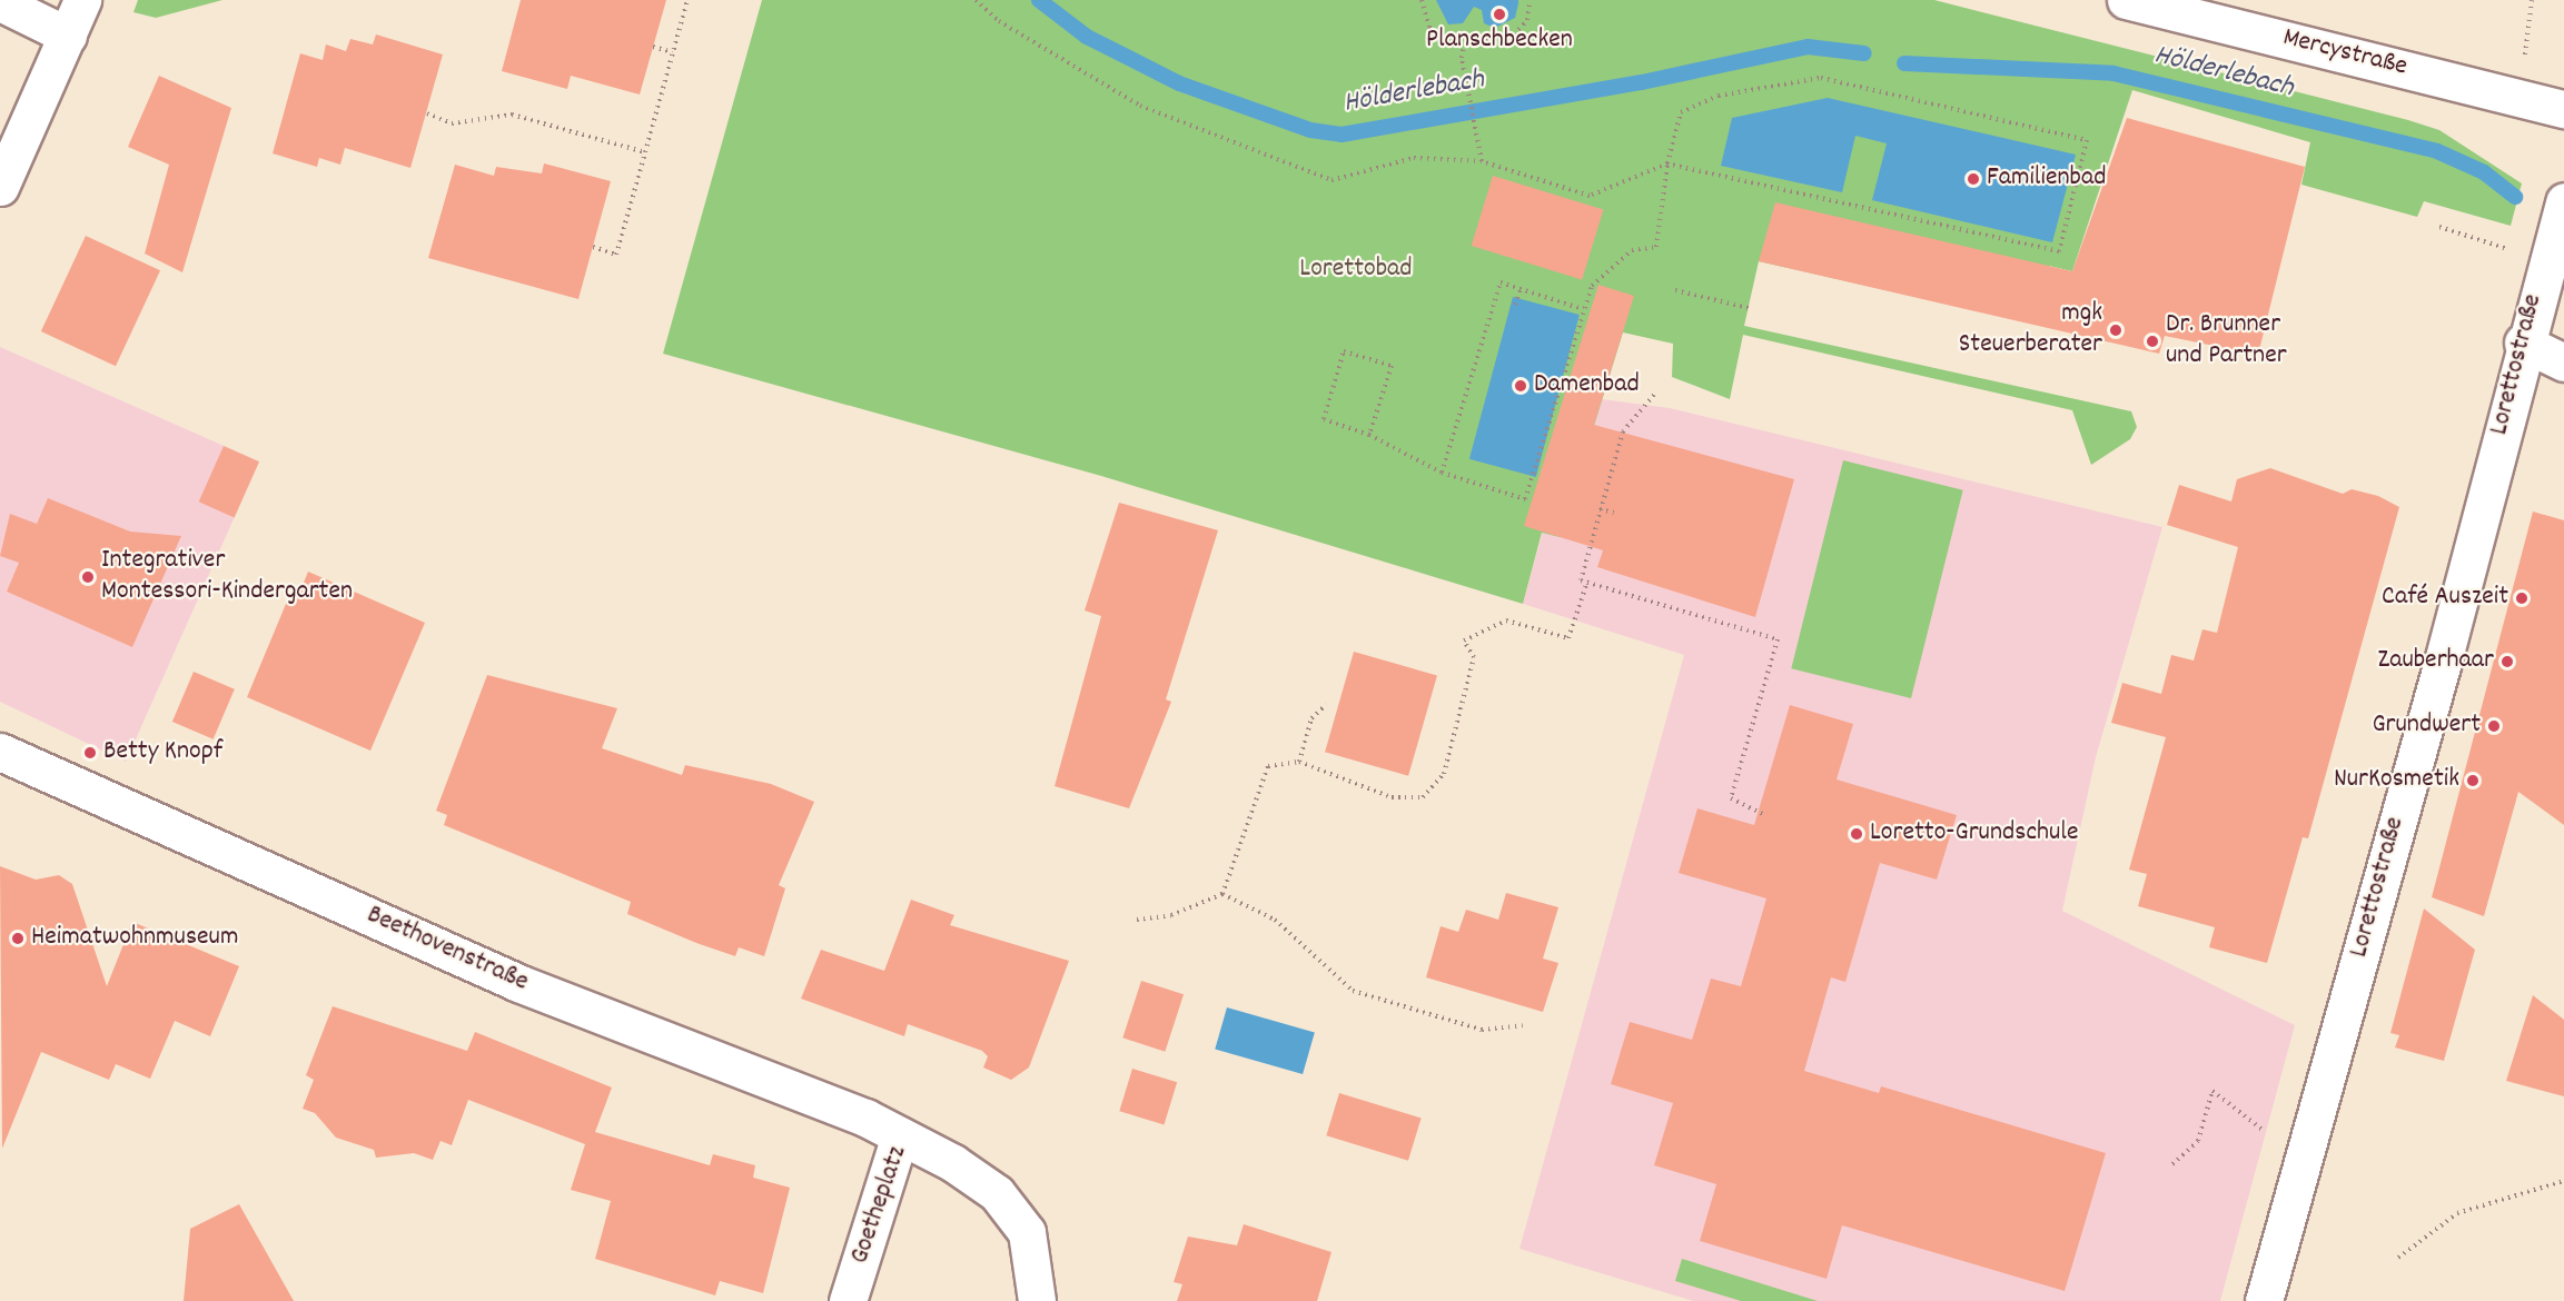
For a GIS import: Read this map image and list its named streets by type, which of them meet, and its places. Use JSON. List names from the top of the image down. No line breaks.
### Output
{"streets":{"street":["Mercystraße","Lorettostraße","Beethovenstraße","Goetheplatz"]},"crossings":[["Beethovenstraße","Goetheplatz"]],"water":["Hölderlebach"],"parks":["Lorettobad"],"places":["Planschbecken","Familienbad","mgk Steuerberater","Dr. Brunner und Partner","Damenbad","Integrativer Montessori-Kindergarten","Café Auszeit","Zauberhaar","Grundwert","Betty Knopf","NurKosmetik","Loretto-Grundschule","Heimatwohnmuseum"]}
